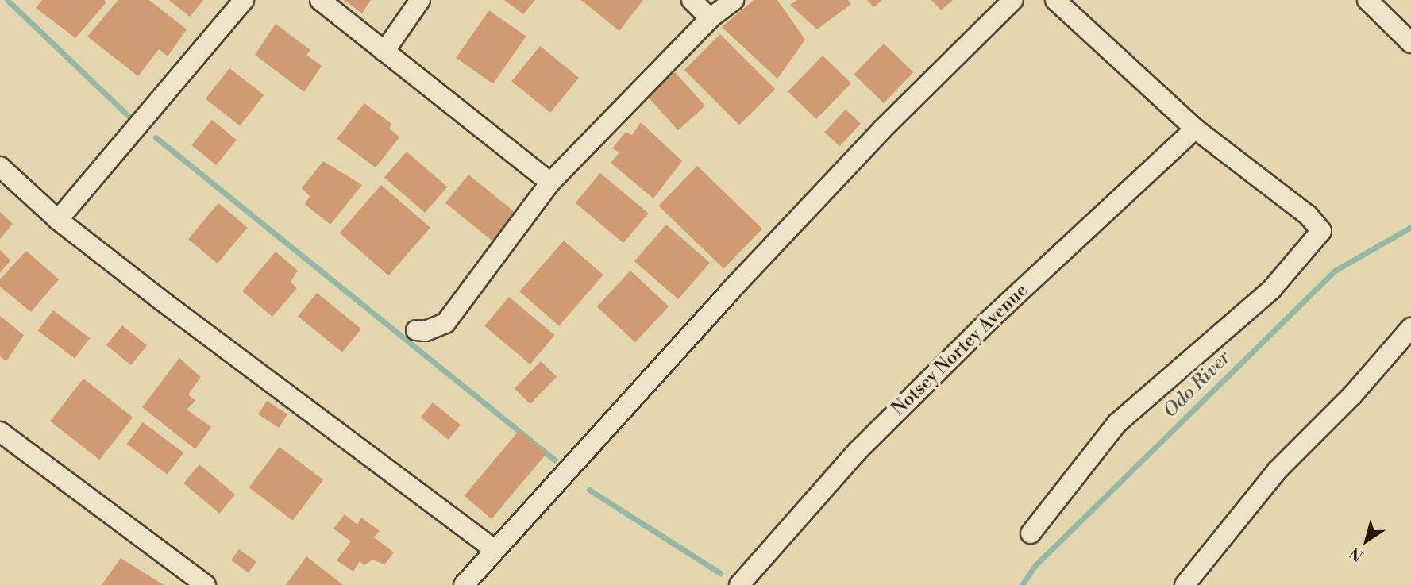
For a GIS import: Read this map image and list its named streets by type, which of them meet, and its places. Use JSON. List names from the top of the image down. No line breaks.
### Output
{"streets":{"street":["Notsey Nortey Avenue"]},"water":["Odo River"],"north":"bottom left"}
